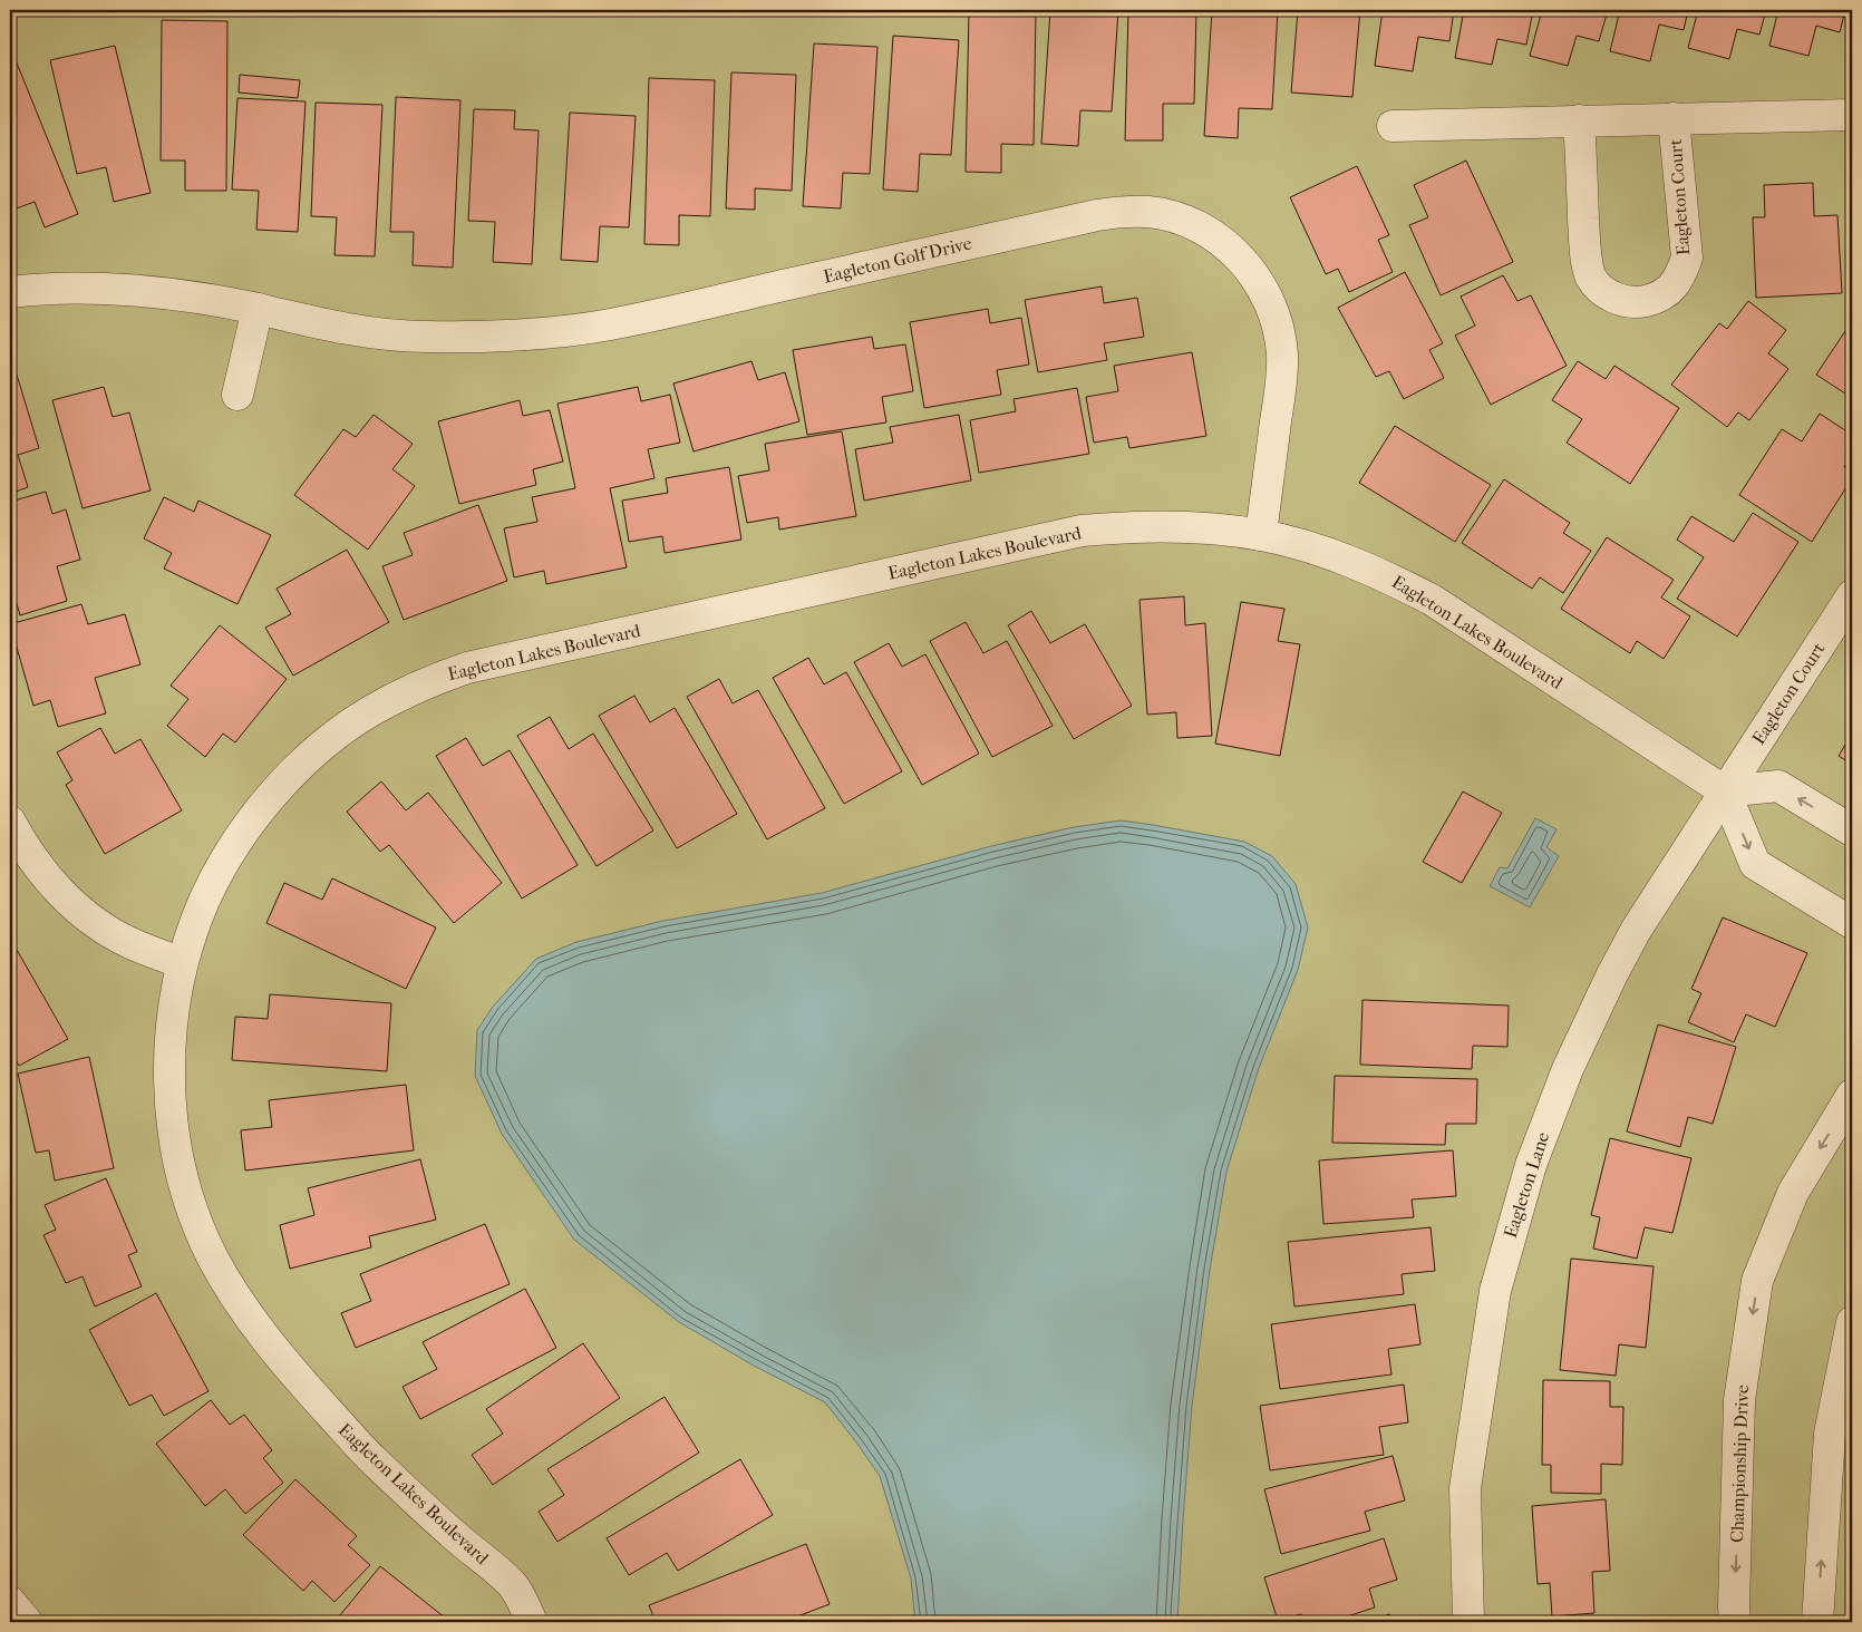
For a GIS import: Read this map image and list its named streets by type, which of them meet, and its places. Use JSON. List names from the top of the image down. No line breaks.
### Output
{"streets":{"street":["Eagleton Court","Eagleton Golf Drive","Eagleton Lakes Boulevard","Eagleton Lane","Championship Drive"]},"crossings":[["Eagleton Court","Eagleton Lakes Boulevard"],["Eagleton Court","Eagleton Lane"],["Eagleton Golf Drive","Eagleton Lakes Boulevard"],["Eagleton Lakes Boulevard","Eagleton Lane"]]}
